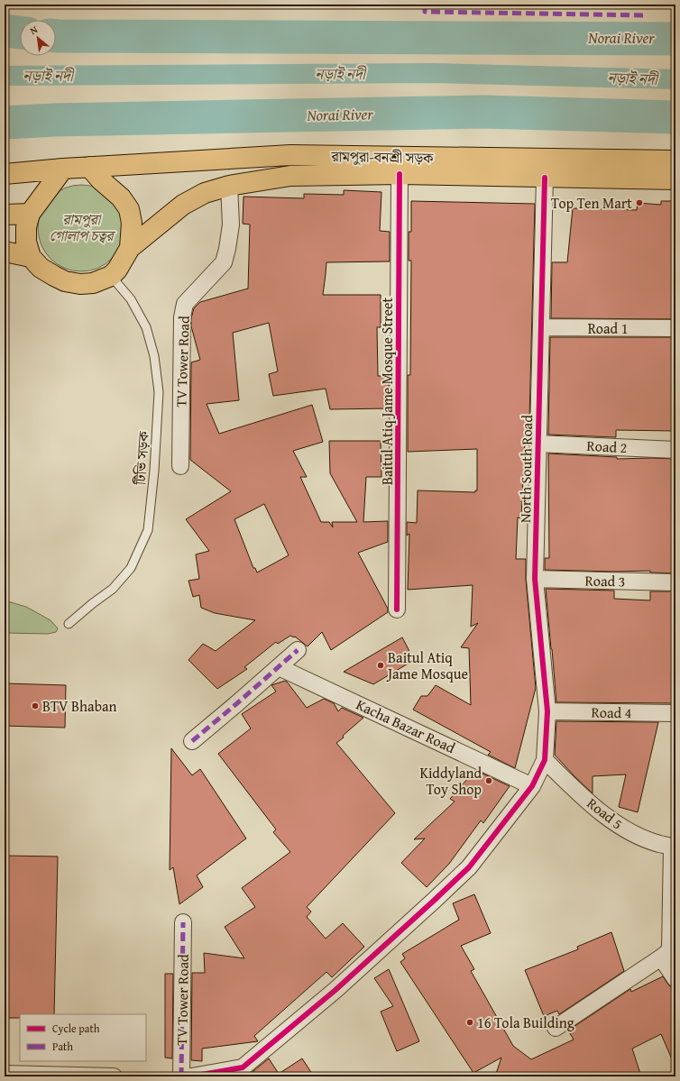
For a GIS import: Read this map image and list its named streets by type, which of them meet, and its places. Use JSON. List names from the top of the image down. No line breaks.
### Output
{"streets":{"main road":["রামপুরা-বনশ্রী সড়ক"],"street":["Road 1","TV Tower Road","Baitul Atiq Jame Mosque Street","Road 2","North South Road","Road 3","Road 4","Kacha Bazar Road","Road 5"],"lane":["টিভি সড়ক"]},"crossings":[["রামপুরা-বনশ্রী সড়ক","TV Tower Road"],["রামপুরা-বনশ্রী সড়ক","Baitul Atiq Jame Mosque Street"],["রামপুরা-বনশ্রী সড়ক","টিভি সড়ক"],["রামপুরা-বনশ্রী সড়ক","North South Road"],["Road 1","North South Road"],["Road 2","North South Road"],["North South Road","Road 3"],["North South Road","Road 4"],["North South Road","Road 5"]],"water":["Norai River","নড়াই নদী"],"parks":["রামপুরা গোলাপ চত্বর"],"places":["Top Ten Mart","Baitul Atiq Jame Mosque","BTV Bhaban","Kiddyland Toy Shop","16 Tola Building"],"legend":["Cycle path","Path"],"north":"top left"}
